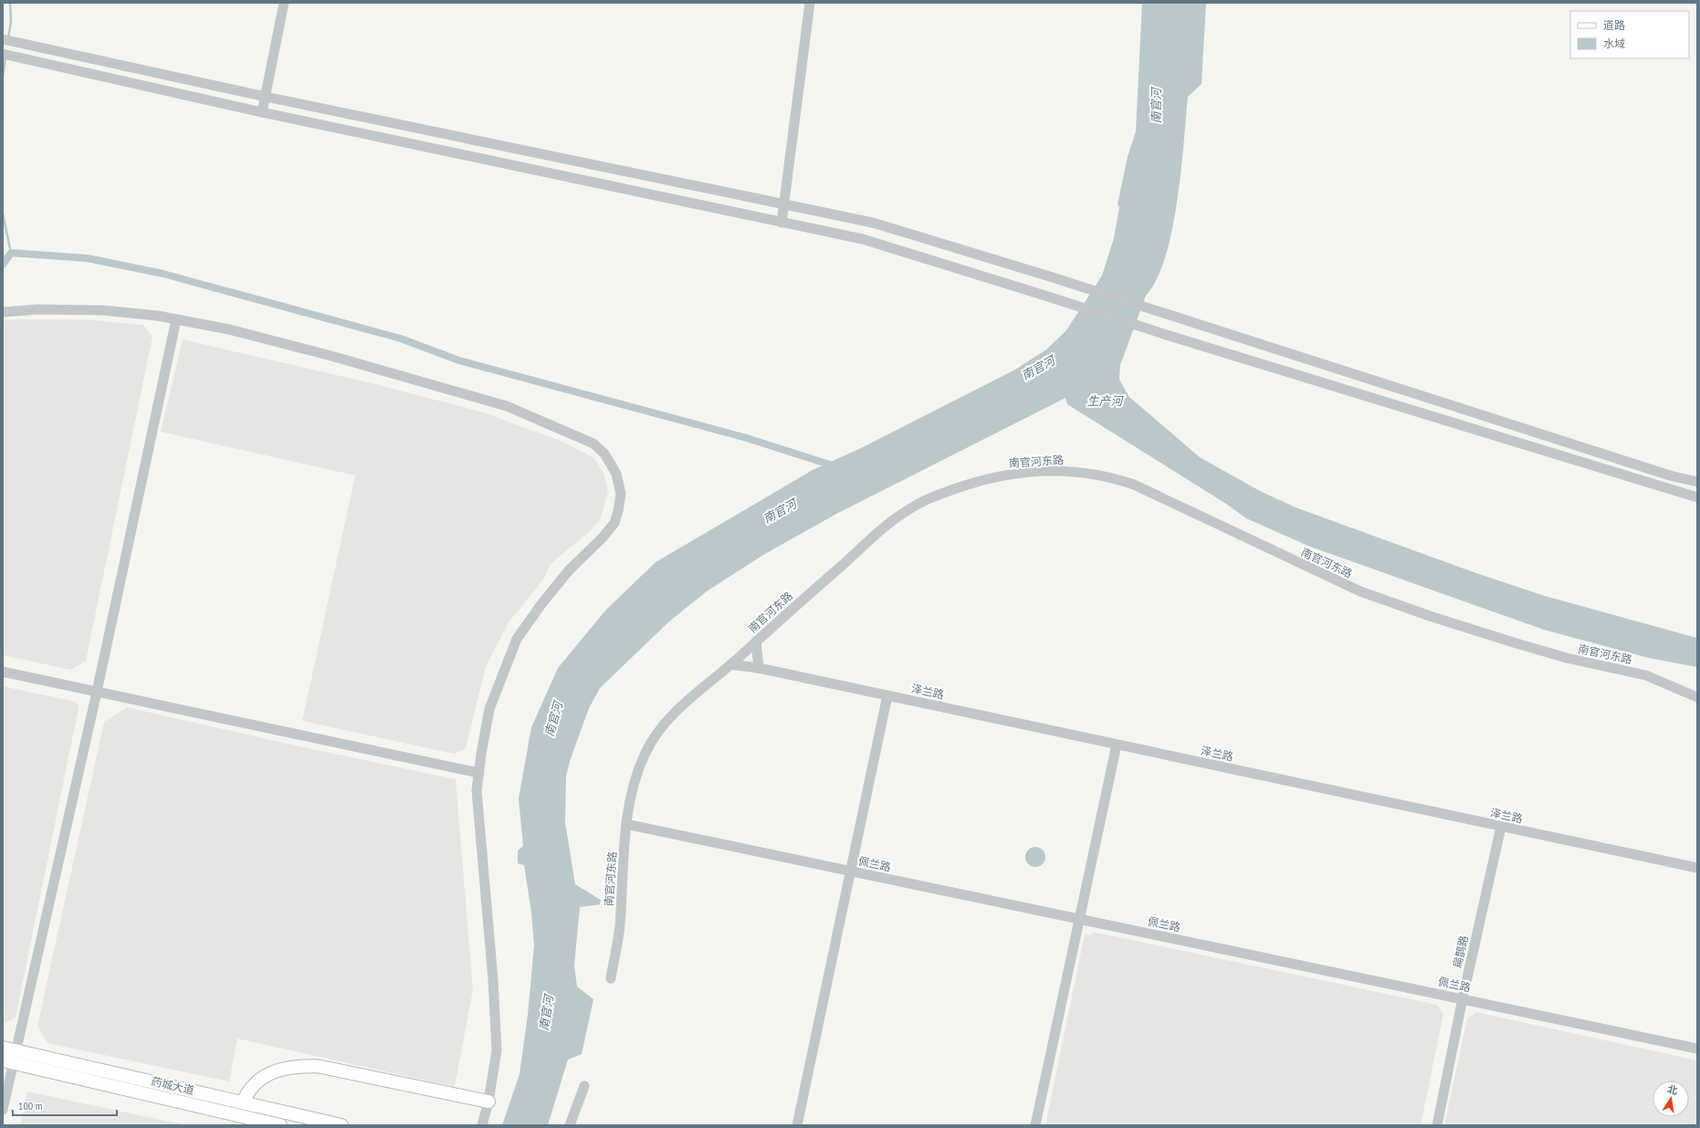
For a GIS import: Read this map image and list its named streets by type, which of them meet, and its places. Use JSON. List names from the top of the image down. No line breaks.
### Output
{"streets":{"main road":["药城大道"],"street":["南官河东路","泽兰路","佩兰路","扁鹊路"]},"crossings":[["南官河东路","泽兰路"],["南官河东路","佩兰路"],["泽兰路","扁鹊路"],["佩兰路","扁鹊路"]],"water":["南官河","生产河"],"legend":["道路","水域"],"scale_bar":"100 m","north":"top"}
